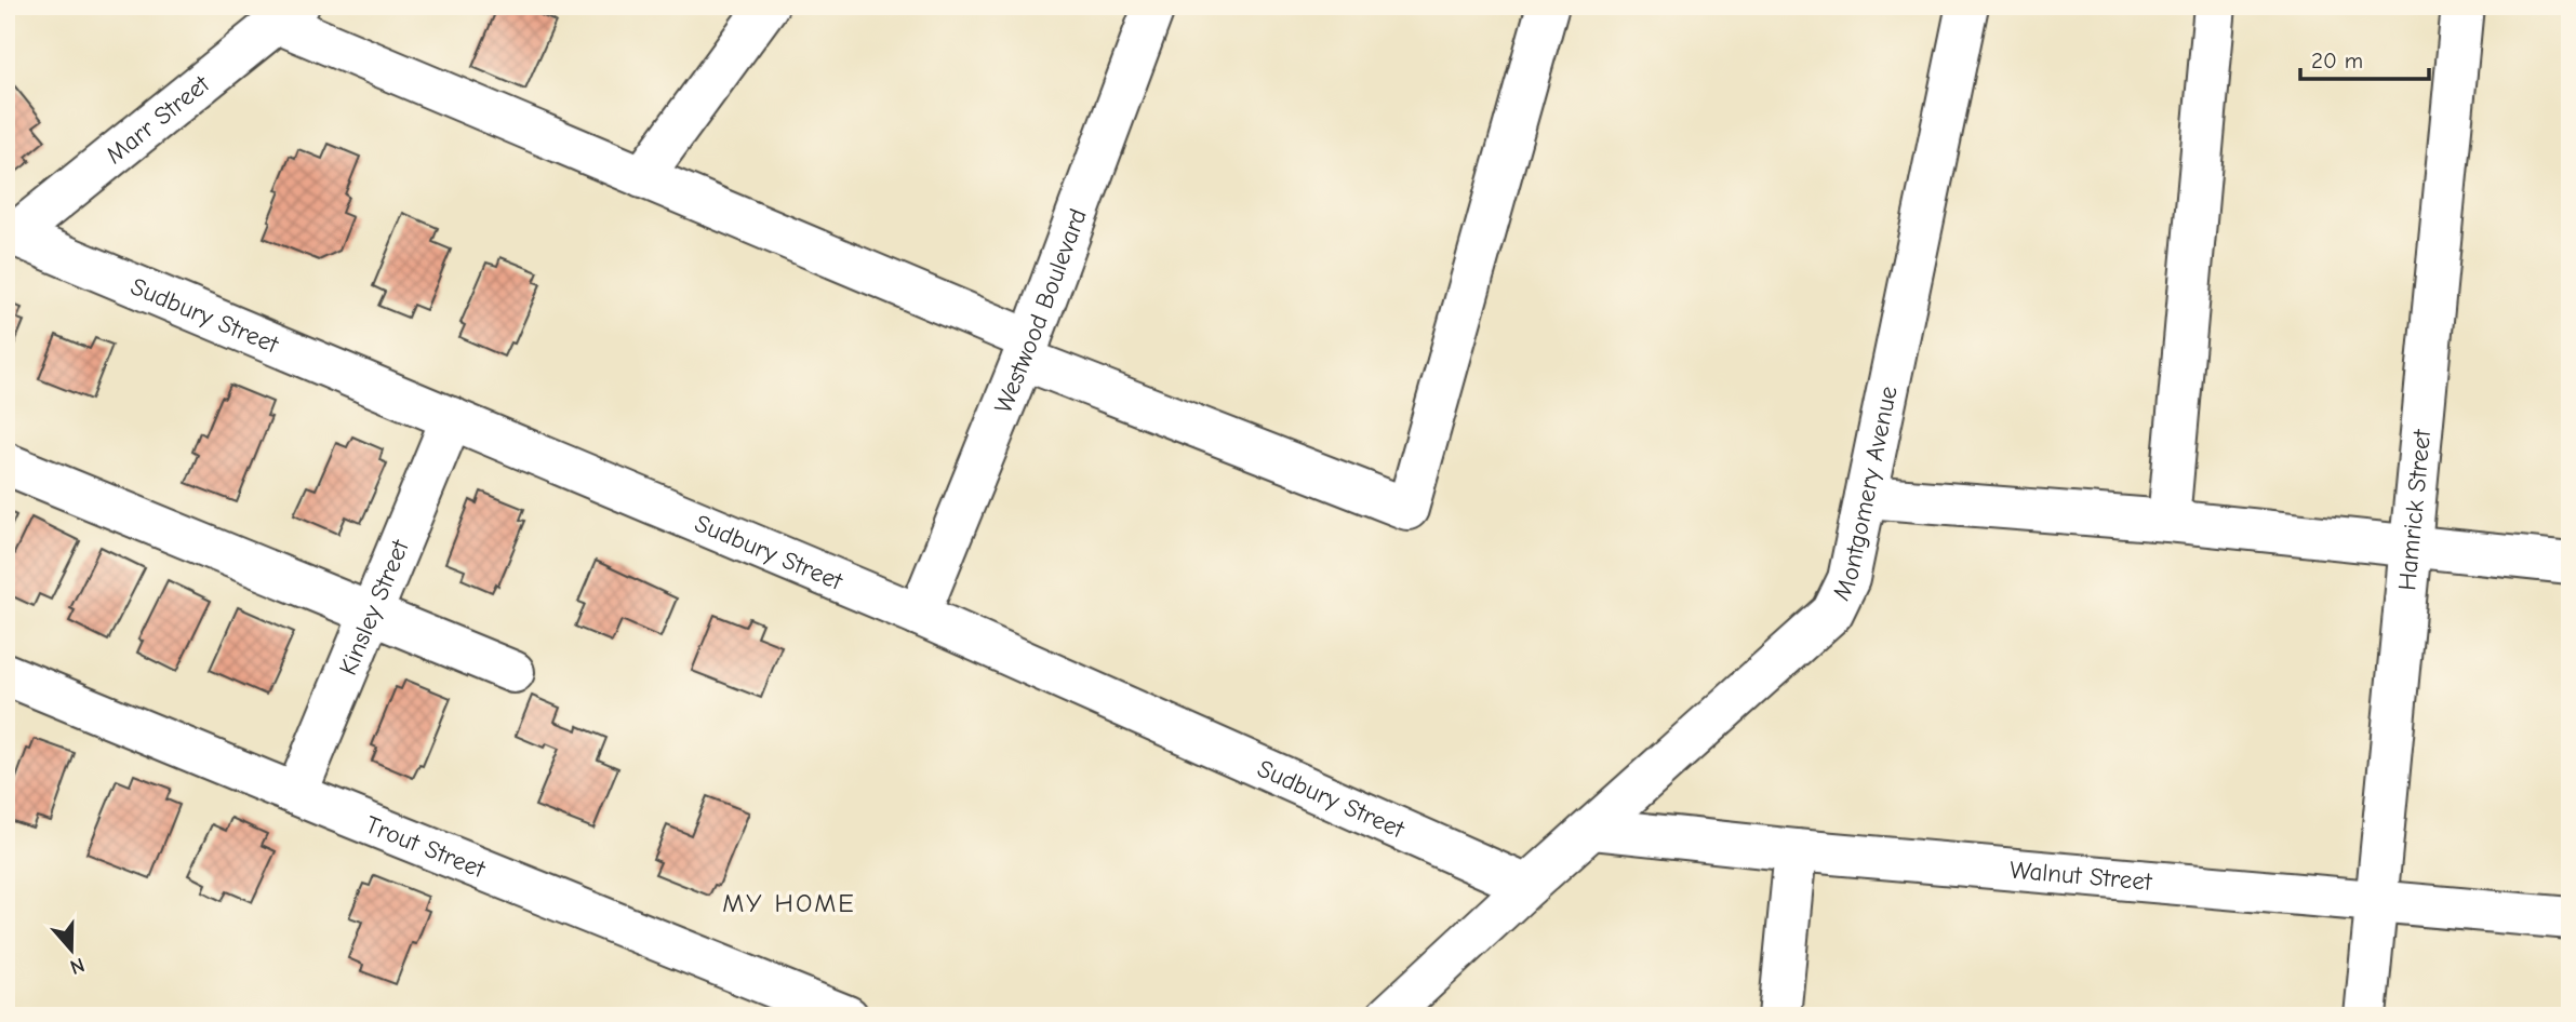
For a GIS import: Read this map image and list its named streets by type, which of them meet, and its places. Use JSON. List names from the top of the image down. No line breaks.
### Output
{"streets":{"street":["Marr Street","Westwood Boulevard","Sudbury Street","Montgomery Avenue","Hamrick Street","Kinsley Street","Trout Street","Walnut Street"]},"crossings":[["Marr Street","Sudbury Street"],["Westwood Boulevard","Sudbury Street"],["Sudbury Street","Montgomery Avenue"],["Sudbury Street","Kinsley Street"],["Montgomery Avenue","Walnut Street"],["Hamrick Street","Walnut Street"],["Kinsley Street","Trout Street"]],"districts":["MY HOME"],"scale_bar":"20 m","north":"bottom"}
